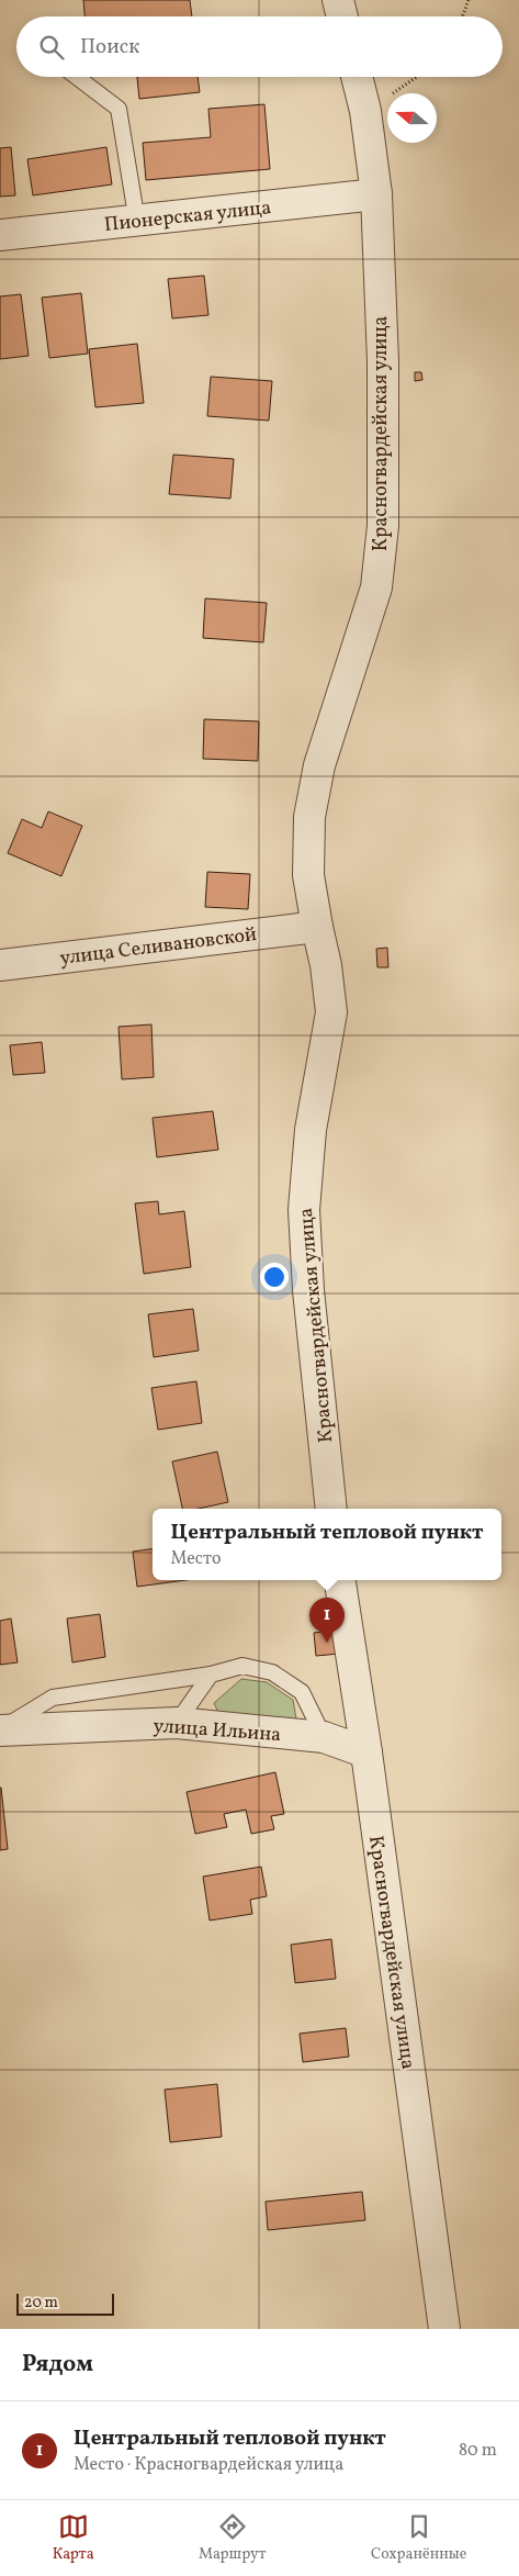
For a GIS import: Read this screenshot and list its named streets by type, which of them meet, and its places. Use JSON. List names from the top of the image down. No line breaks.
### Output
{"streets":{"street":["Пионерская улица","Красногвардейская улица","улица Селивановской","улица Ильина"]},"crossings":[["Пионерская улица","Красногвардейская улица"],["Красногвардейская улица","улица Селивановской"],["Красногвардейская улица","улица Ильина"]],"scale_bar":"20 m","north":"left","page":{"search":"Поиск","popup":["Центральный тепловой пункт","Место"],"pins":"1","scale":"20 m","heading":"Рядом","list":[{"mark":"1","name":"Центральный тепловой пункт","note":"Место · Красногвардейская улица","value":"80 m"}],"nav":["Карта","Маршрут","Сохранённые"]}}
